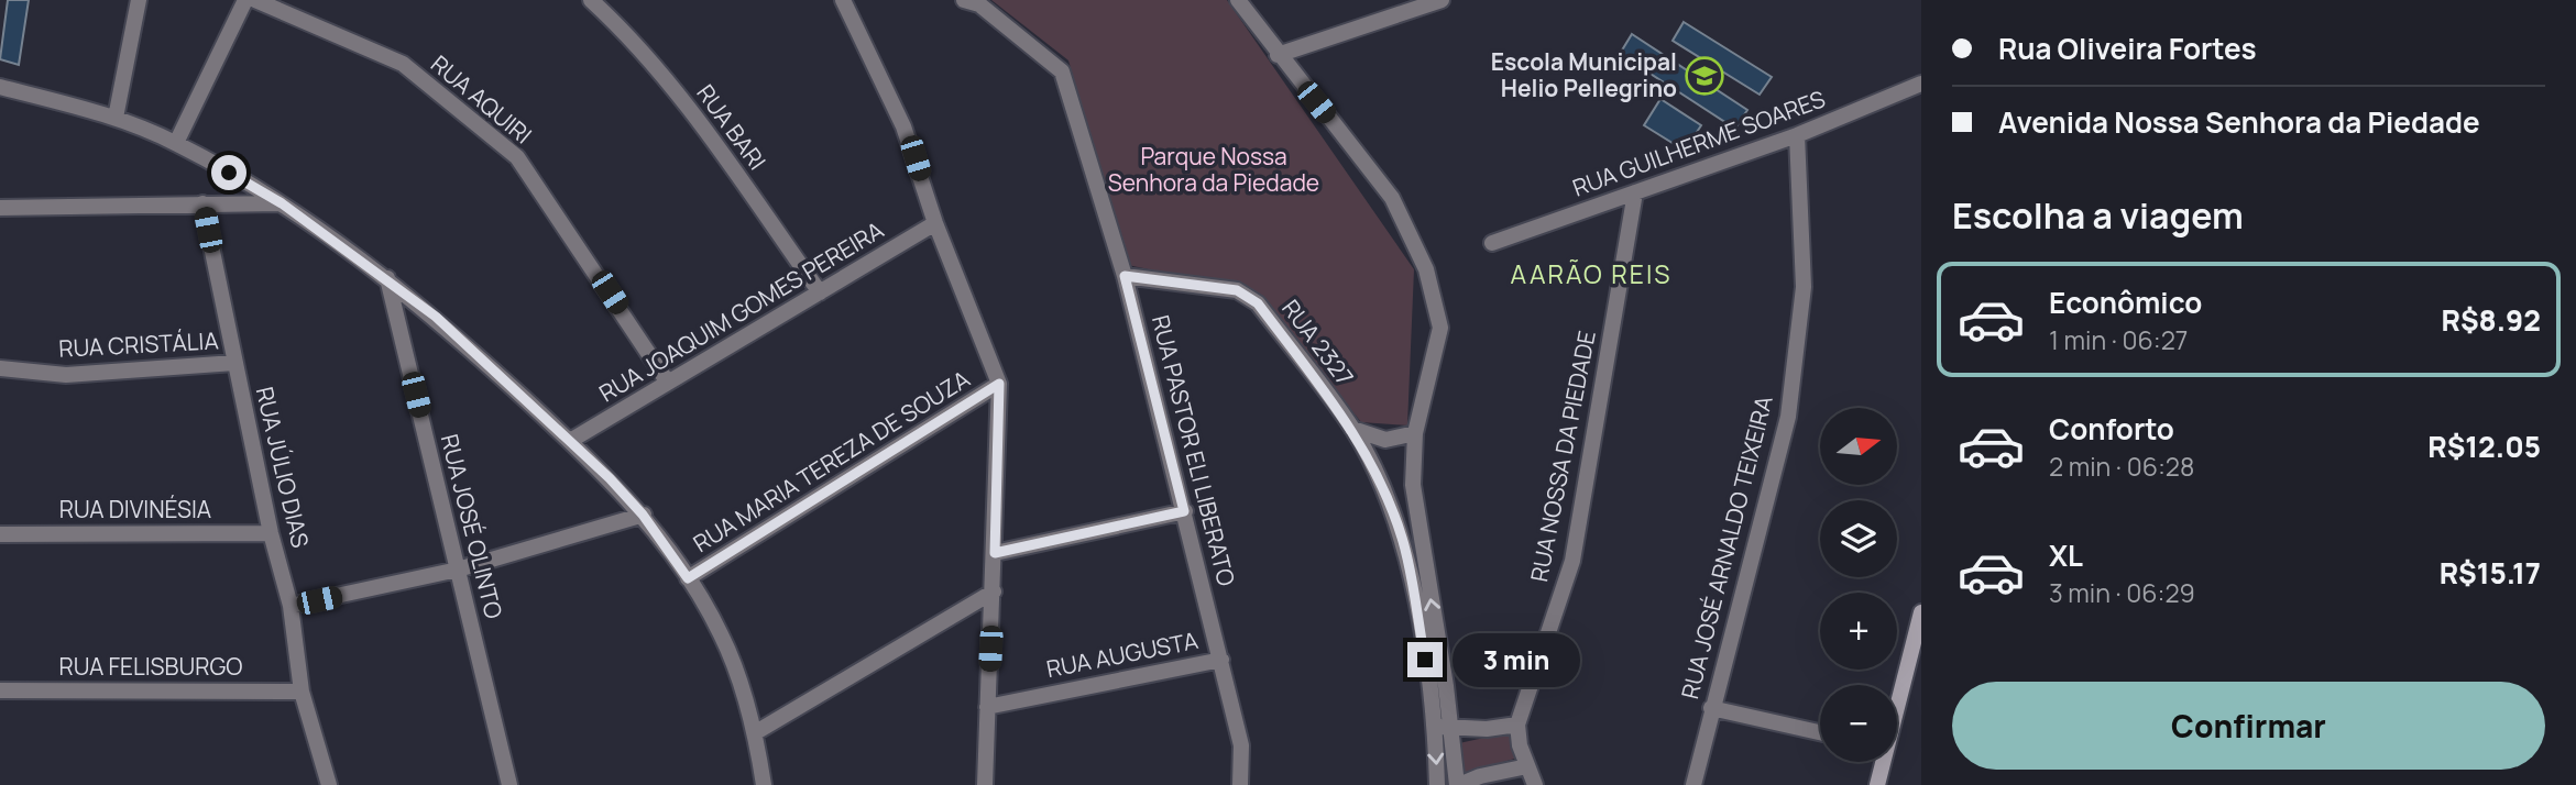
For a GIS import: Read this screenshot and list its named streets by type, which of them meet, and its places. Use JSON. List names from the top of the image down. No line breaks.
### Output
{"streets":{"street":["RUA AQUIRI","RUA BARI","RUA GUILHERME SOARES","RUA JOAQUIM GOMES PEREIRA","RUA 2327","RUA CRISTÁLIA","RUA PASTOR ELI LIBERATO","RUA NOSSA DA PIEDADE","RUA MARIA TEREZA DE SOUZA","RUA JÚLIO DIAS","RUA DIVINÉSIA","RUA JOSÉ OLINTO","RUA JOSÉ ARNALDO TEIXEIRA","RUA AUGUSTA","RUA FELISBURGO"]},"crossings":[["RUA AQUIRI","RUA JOAQUIM GOMES PEREIRA"],["RUA BARI","RUA JOAQUIM GOMES PEREIRA"],["RUA GUILHERME SOARES","RUA NOSSA DA PIEDADE"],["RUA GUILHERME SOARES","RUA JOSÉ ARNALDO TEIXEIRA"],["RUA 2327","RUA PASTOR ELI LIBERATO"],["RUA CRISTÁLIA","RUA JÚLIO DIAS"],["RUA PASTOR ELI LIBERATO","RUA AUGUSTA"],["RUA JÚLIO DIAS","RUA DIVINÉSIA"],["RUA JÚLIO DIAS","RUA FELISBURGO"]],"districts":["AARÃO REIS"],"parks":["Parque Nossa Senhora da Piedade"],"places":{"school or university":["Escola Municipal Helio Pellegrino"]},"north":"right","page":{"banner":["Rua Oliveira Fortes","Avenida Nossa Senhora da Piedade"],"heading":"Escolha a viagem","list":[{"name":"Econômico","note":"1 min · 06:27","value":"R$8.92"},{"name":"Conforto","note":"2 min · 06:28","value":"R$12.05"},{"name":"XL","note":"3 min · 06:29","value":"R$15.17"}],"map_buttons":["+","−"],"bubble":"3 min","buttons":"Confirmar"}}
